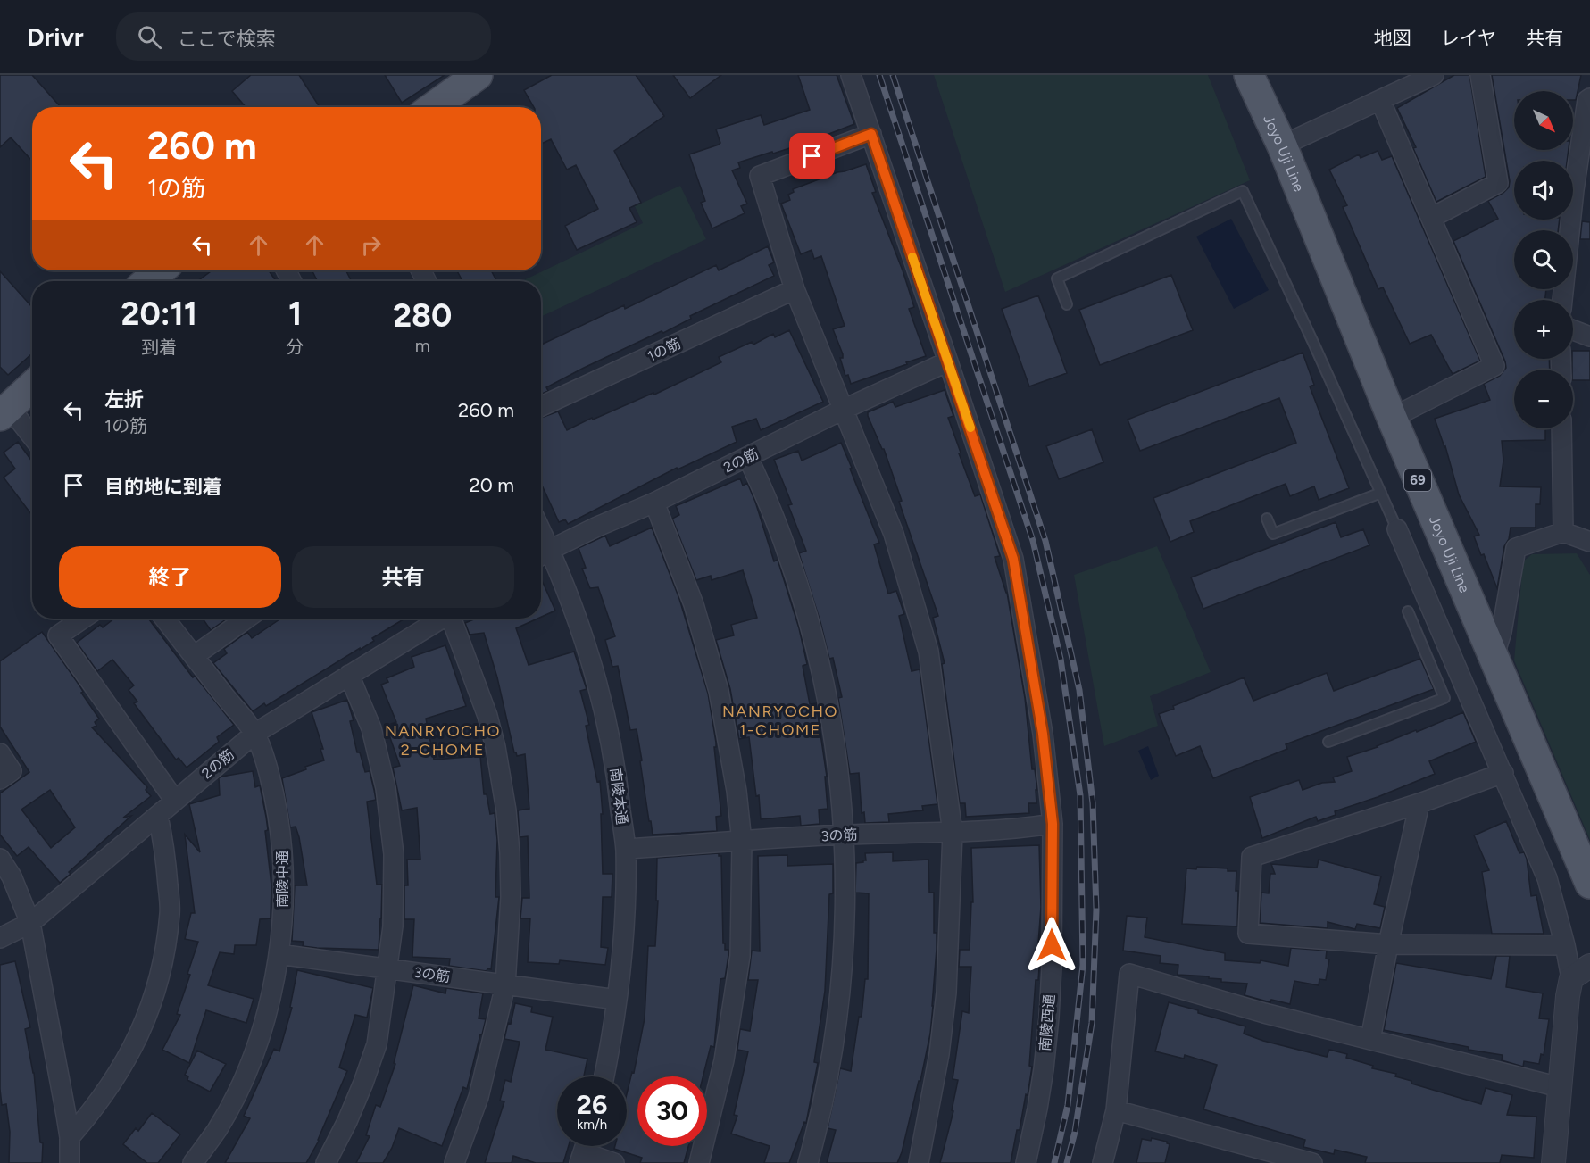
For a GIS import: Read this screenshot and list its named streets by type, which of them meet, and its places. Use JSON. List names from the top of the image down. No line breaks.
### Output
{"streets":{"main road":["Joyo Uji Line","69"],"street":["1の筋","2の筋","南陵本通","3の筋","南陵中通","南陵西通"]},"crossings":[["2の筋","南陵本通"],["2の筋","南陵中通"],["2の筋","南陵西通"],["南陵本通","3の筋"],["3の筋","南陵中通"],["3の筋","南陵西通"]],"districts":["NANRYOCHO 1-CHOME","NANRYOCHO 2-CHOME"],"north":"bottom right","page":{"header":"Drivr","search":"ここで検索","nav":["地図","レイヤ","共有"],"map_buttons":["+","−"],"turn":["260 m","1の筋"],"eta":["20:11","到着","1","分","280","m"],"list":[{"name":"左折","note":"1の筋","value":"260 m"},{"name":"目的地に到着","value":"20 m"}],"buttons":["終了","共有"],"speed":"26 km/h","limit":"30"}}
